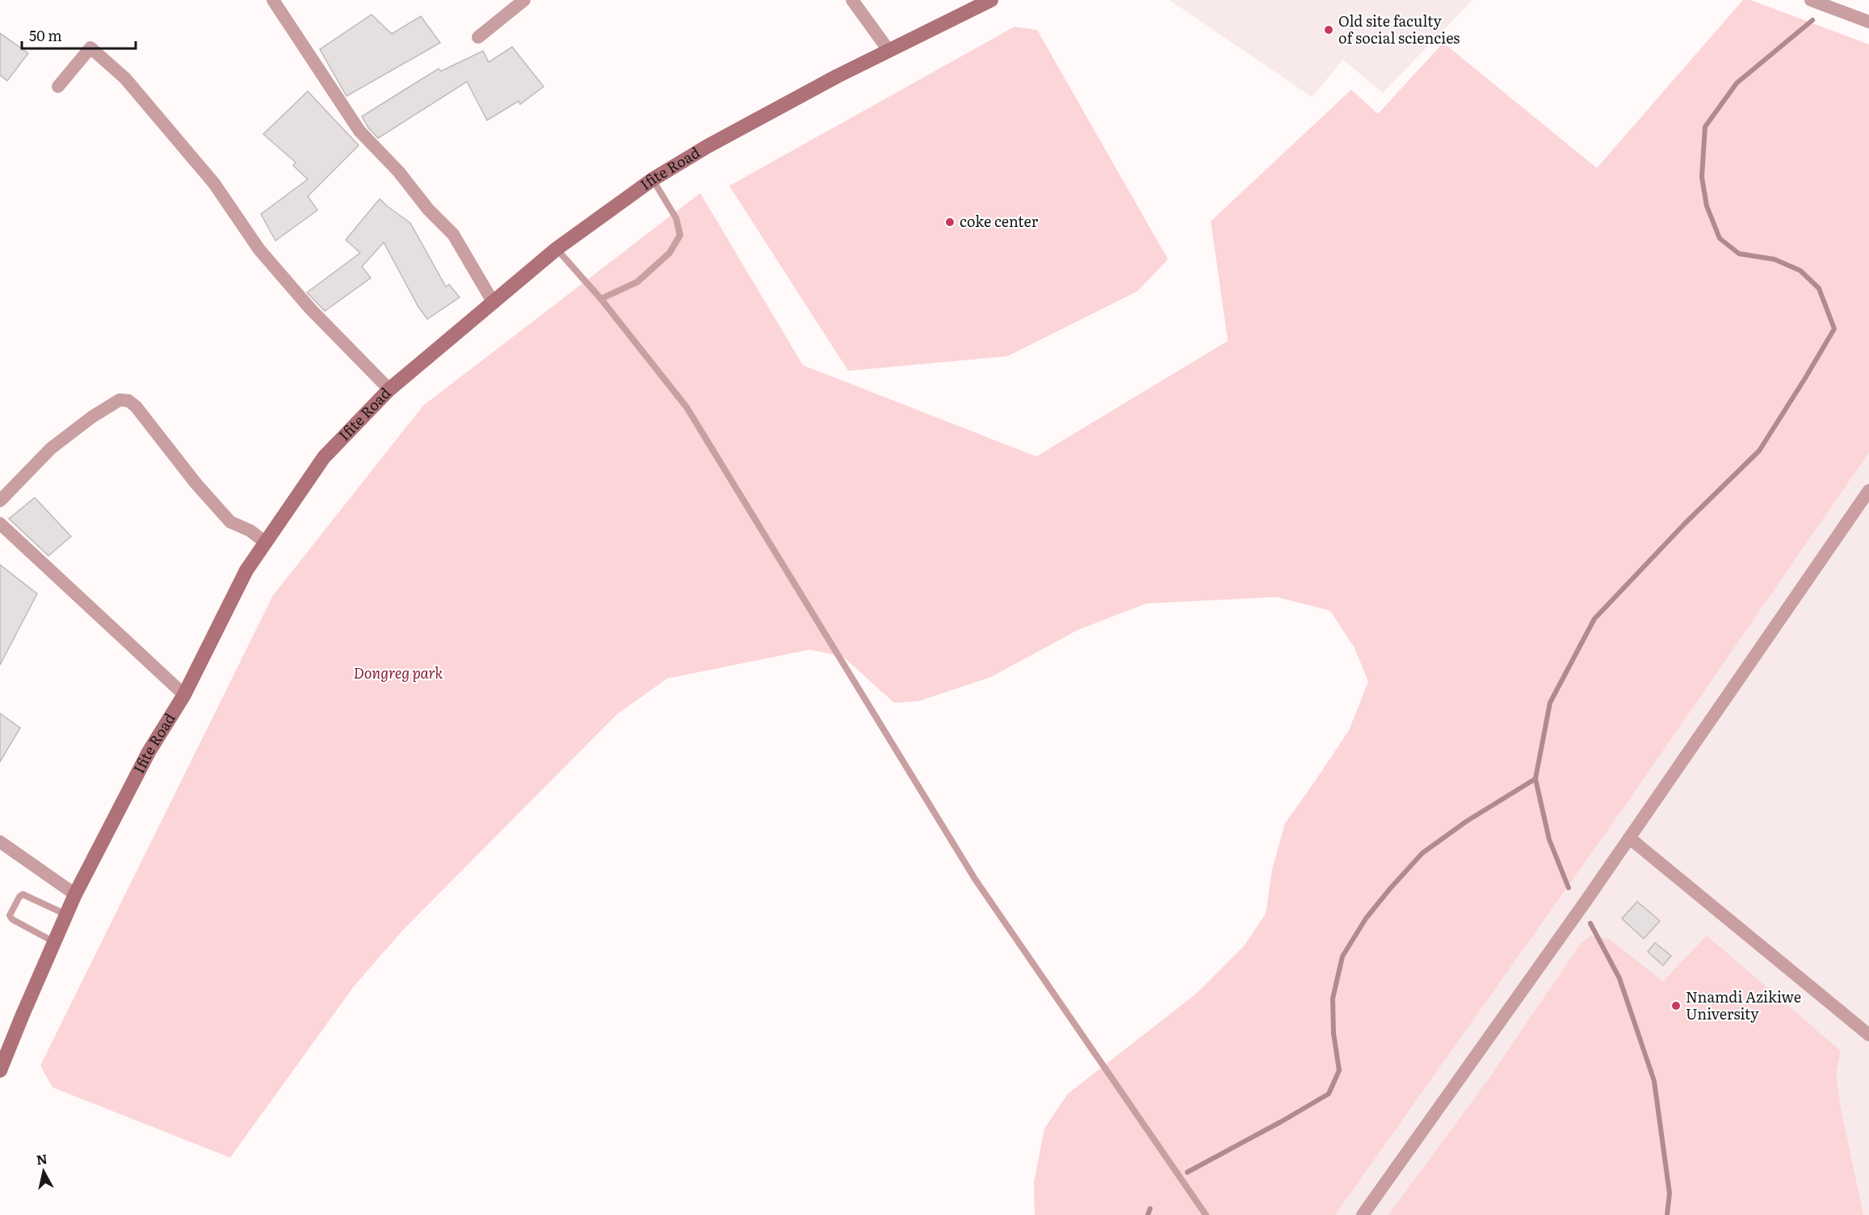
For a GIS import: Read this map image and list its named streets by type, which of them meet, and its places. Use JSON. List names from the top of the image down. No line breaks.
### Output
{"streets":{"street":["Ifite Road"]},"parks":["Dongreg park"],"places":["Old site faculty of social sciencies","coke center","Nnamdi Azikiwe University"],"scale_bar":"50 m","north":"top"}
